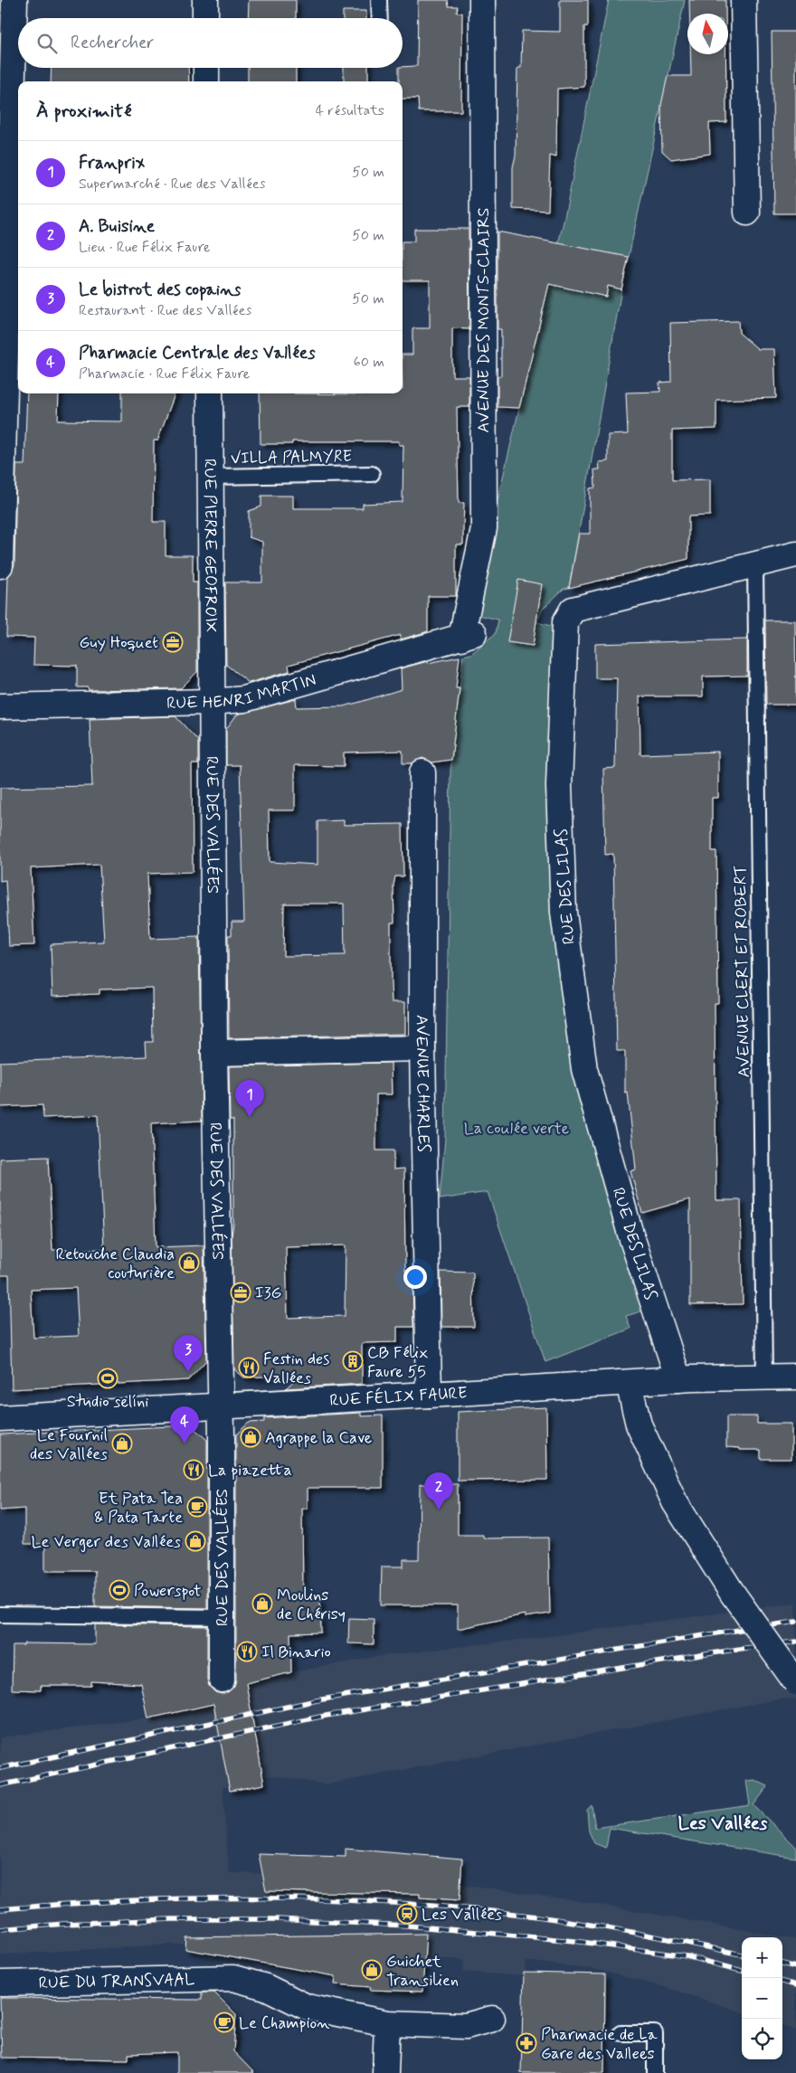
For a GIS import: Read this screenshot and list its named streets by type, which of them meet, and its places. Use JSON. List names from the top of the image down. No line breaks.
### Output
{"streets":{"street":["AVENUE DES MONTS-CLAIRS","RUE PIERRE GEOFROIX","RUE HENRI MARTIN","RUE DES VALLÉES","RUE DES LILAS","AVENUE CHARLES","RUE FÉLIX FAURE","RUE DU TRANSVAAL"],"lane":["VILLA PALMYRE","AVENUE CLERT ET ROBERT"]},"crossings":[["AVENUE DES MONTS-CLAIRS","RUE HENRI MARTIN"],["VILLA PALMYRE","RUE PIERRE GEOFROIX"],["RUE PIERRE GEOFROIX","RUE HENRI MARTIN"],["RUE PIERRE GEOFROIX","RUE DES VALLÉES"],["RUE HENRI MARTIN","RUE DES VALLÉES"],["RUE DES VALLÉES","RUE FÉLIX FAURE"],["RUE DES LILAS","AVENUE CLERT ET ROBERT"],["RUE DES LILAS","RUE FÉLIX FAURE"],["AVENUE CLERT ET ROBERT","RUE FÉLIX FAURE"],["AVENUE CHARLES","RUE FÉLIX FAURE"]],"districts":["Les Vallées"],"parks":["La coulée verte"],"places":{"office":["Guy Hoquet","I3G"],"shop":["Retouche Claudia couturière","Agrappe la Cave","Le Fournil des Vallées","Le Verger des Vallées","Moulins de Chérisy","Guichet Transilien"],"building":["CB Félix Faure 55"],"restaurant":["Festin des Vallées","La piazetta","Il Binario"],"sports":["Studio selíni","Powerspot"],"cafe":["Et Pata Tea & Pata Tarte","Le Champion"],"station":["Les Vallées"],"pharmacy":["Pharmacie de La Gare des Vallees"]},"north":"top","page":{"search":"Rechercher","heading":["À proximité","4 résultats"],"list":[{"mark":"1","name":"Franprix","note":"Supermarché · Rue des Vallées","value":"50 m"},{"mark":"2","name":"A. Buisine","note":"Lieu · Rue Félix Faure","value":"50 m"},{"mark":"3","name":"Le bistrot des copains","note":"Restaurant · Rue des Vallées","value":"50 m"},{"mark":"4","name":"Pharmacie Centrale des Vallées","note":"Pharmacie · Rue Félix Faure","value":"60 m"}],"pins":["1","3","4","2"],"map_buttons":["+","−"]}}
